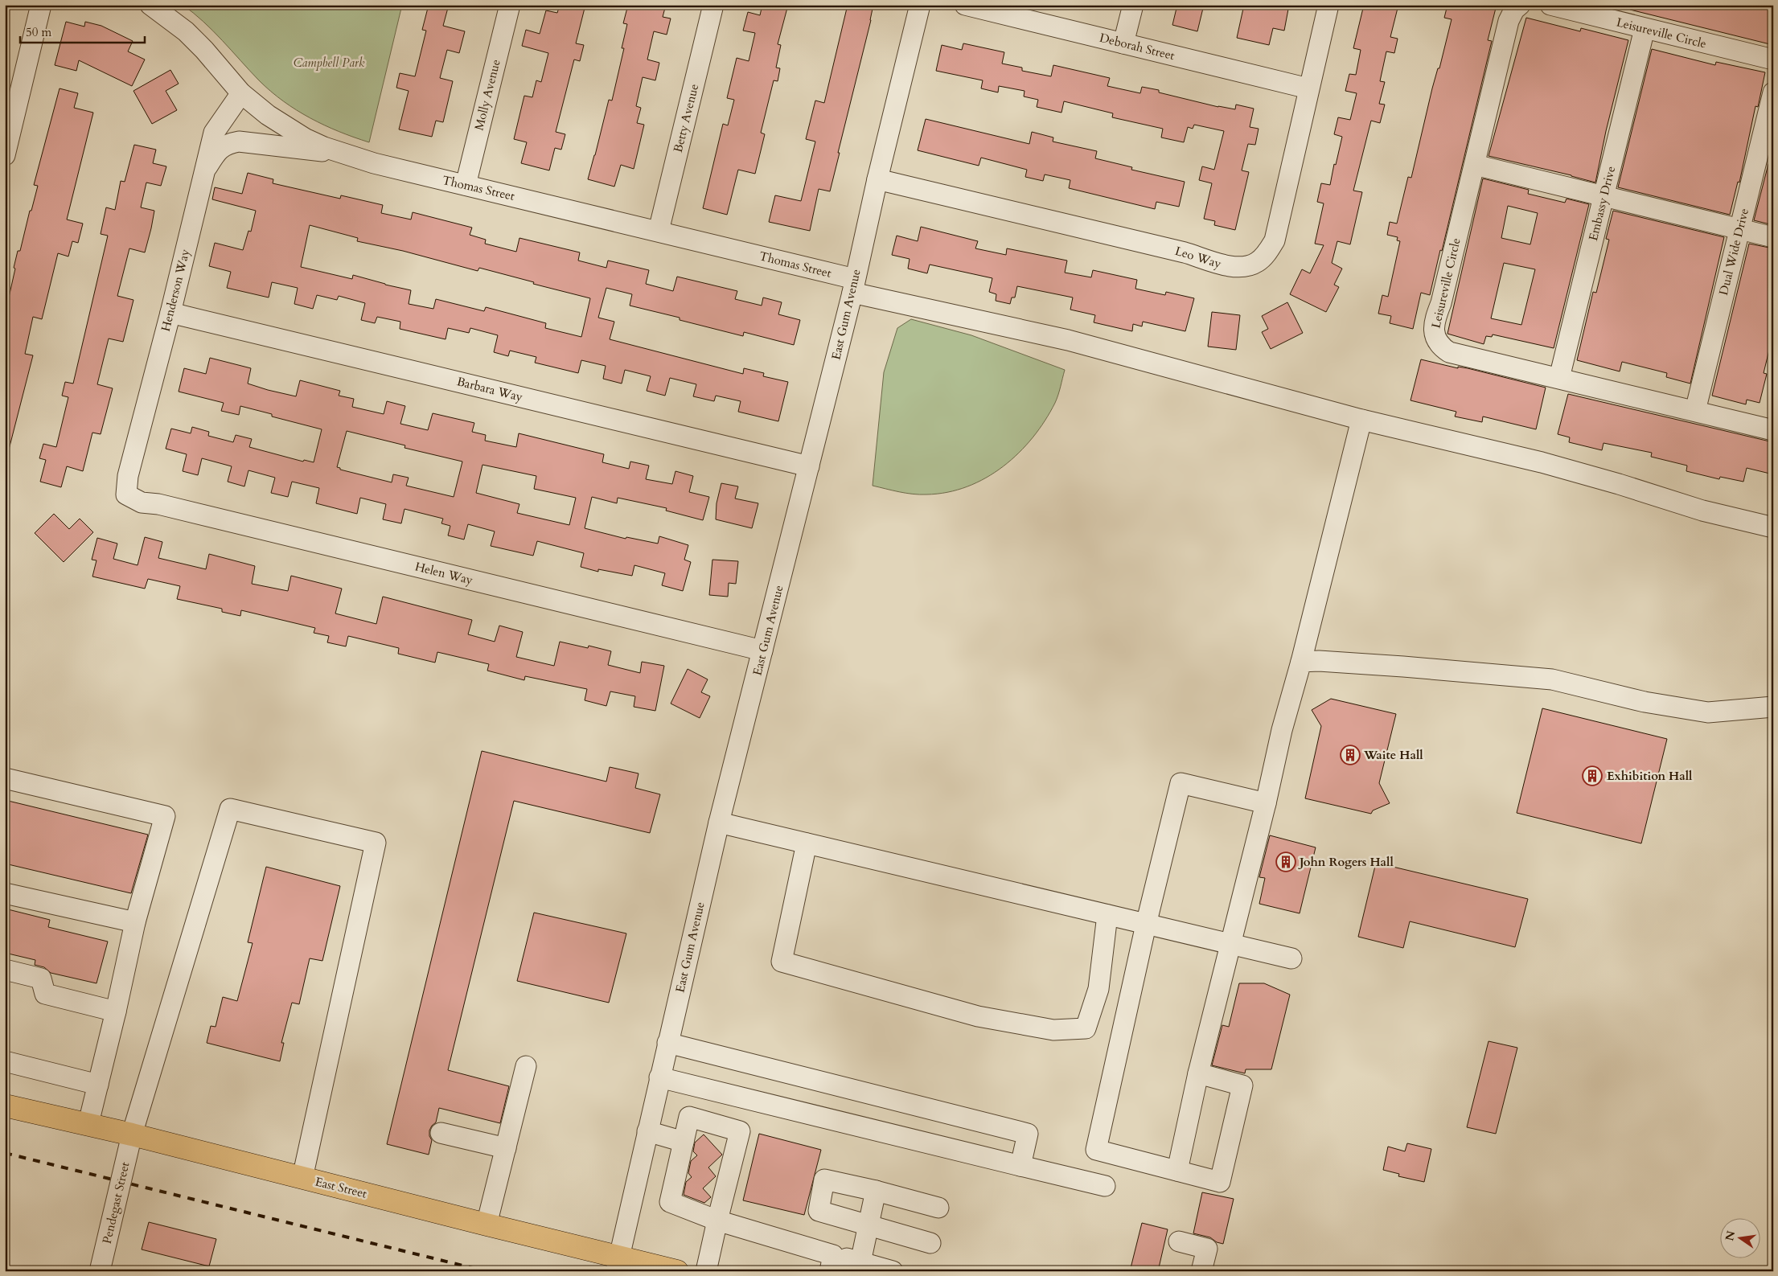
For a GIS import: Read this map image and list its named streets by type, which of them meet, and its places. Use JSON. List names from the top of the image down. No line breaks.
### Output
{"streets":{"main road":["East Street"],"street":["Leisureville Circle","Deborah Street","Molly Avenue","Betty Avenue","Thomas Street","Embassy Drive","Dual Wide Drive","Leo Way","Henderson Way","East Gum Avenue","Barbara Way","Helen Way","Pendegast Street"]},"crossings":[["Leisureville Circle","Embassy Drive"],["Leisureville Circle","Dual Wide Drive"],["Deborah Street","Leo Way"],["Molly Avenue","Thomas Street"],["Betty Avenue","Thomas Street"],["Thomas Street","Henderson Way"],["Thomas Street","East Gum Avenue"],["Leo Way","East Gum Avenue"],["Henderson Way","Barbara Way"],["Henderson Way","Helen Way"],["East Gum Avenue","Barbara Way"],["East Gum Avenue","Helen Way"],["East Gum Avenue","East Street"],["East Street","Pendegast Street"]],"parks":["Campbell Park"],"places":{"building":["Waite Hall","Exhibition Hall","John Rogers Hall"]},"scale_bar":"50 m","north":"left"}
